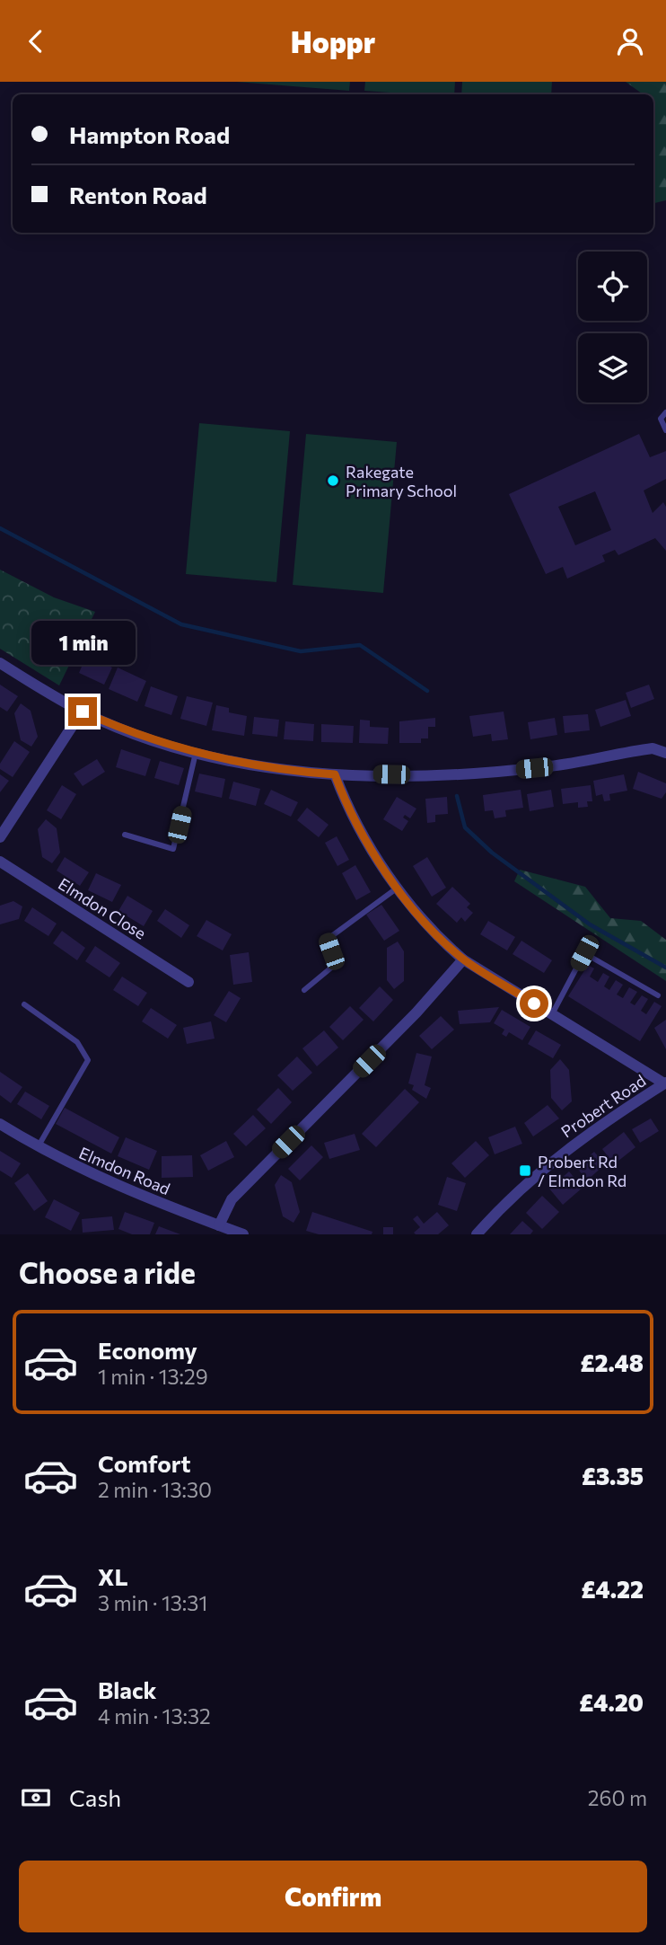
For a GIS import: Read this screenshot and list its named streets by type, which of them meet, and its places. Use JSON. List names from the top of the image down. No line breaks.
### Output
{"streets":{"street":["Elmdon Close","Probert Road","Elmdon Road"]},"places":{"other":["Rakegate Primary School"],"transit":["Probert Rd / Elmdon Rd"]},"page":{"header":"Hoppr","banner":["Hampton Road","Renton Road"],"bubble":"1 min","heading":"Choose a ride","list":[{"name":"Economy","note":"1 min · 13:29","value":"£2.48"},{"name":"Comfort","note":"2 min · 13:30","value":"£3.35"},{"name":"XL","note":"3 min · 13:31","value":"£4.22"},{"name":"Black","note":"4 min · 13:32","value":"£4.20"}],"pay":["Cash","260 m"],"buttons":"Confirm"}}
